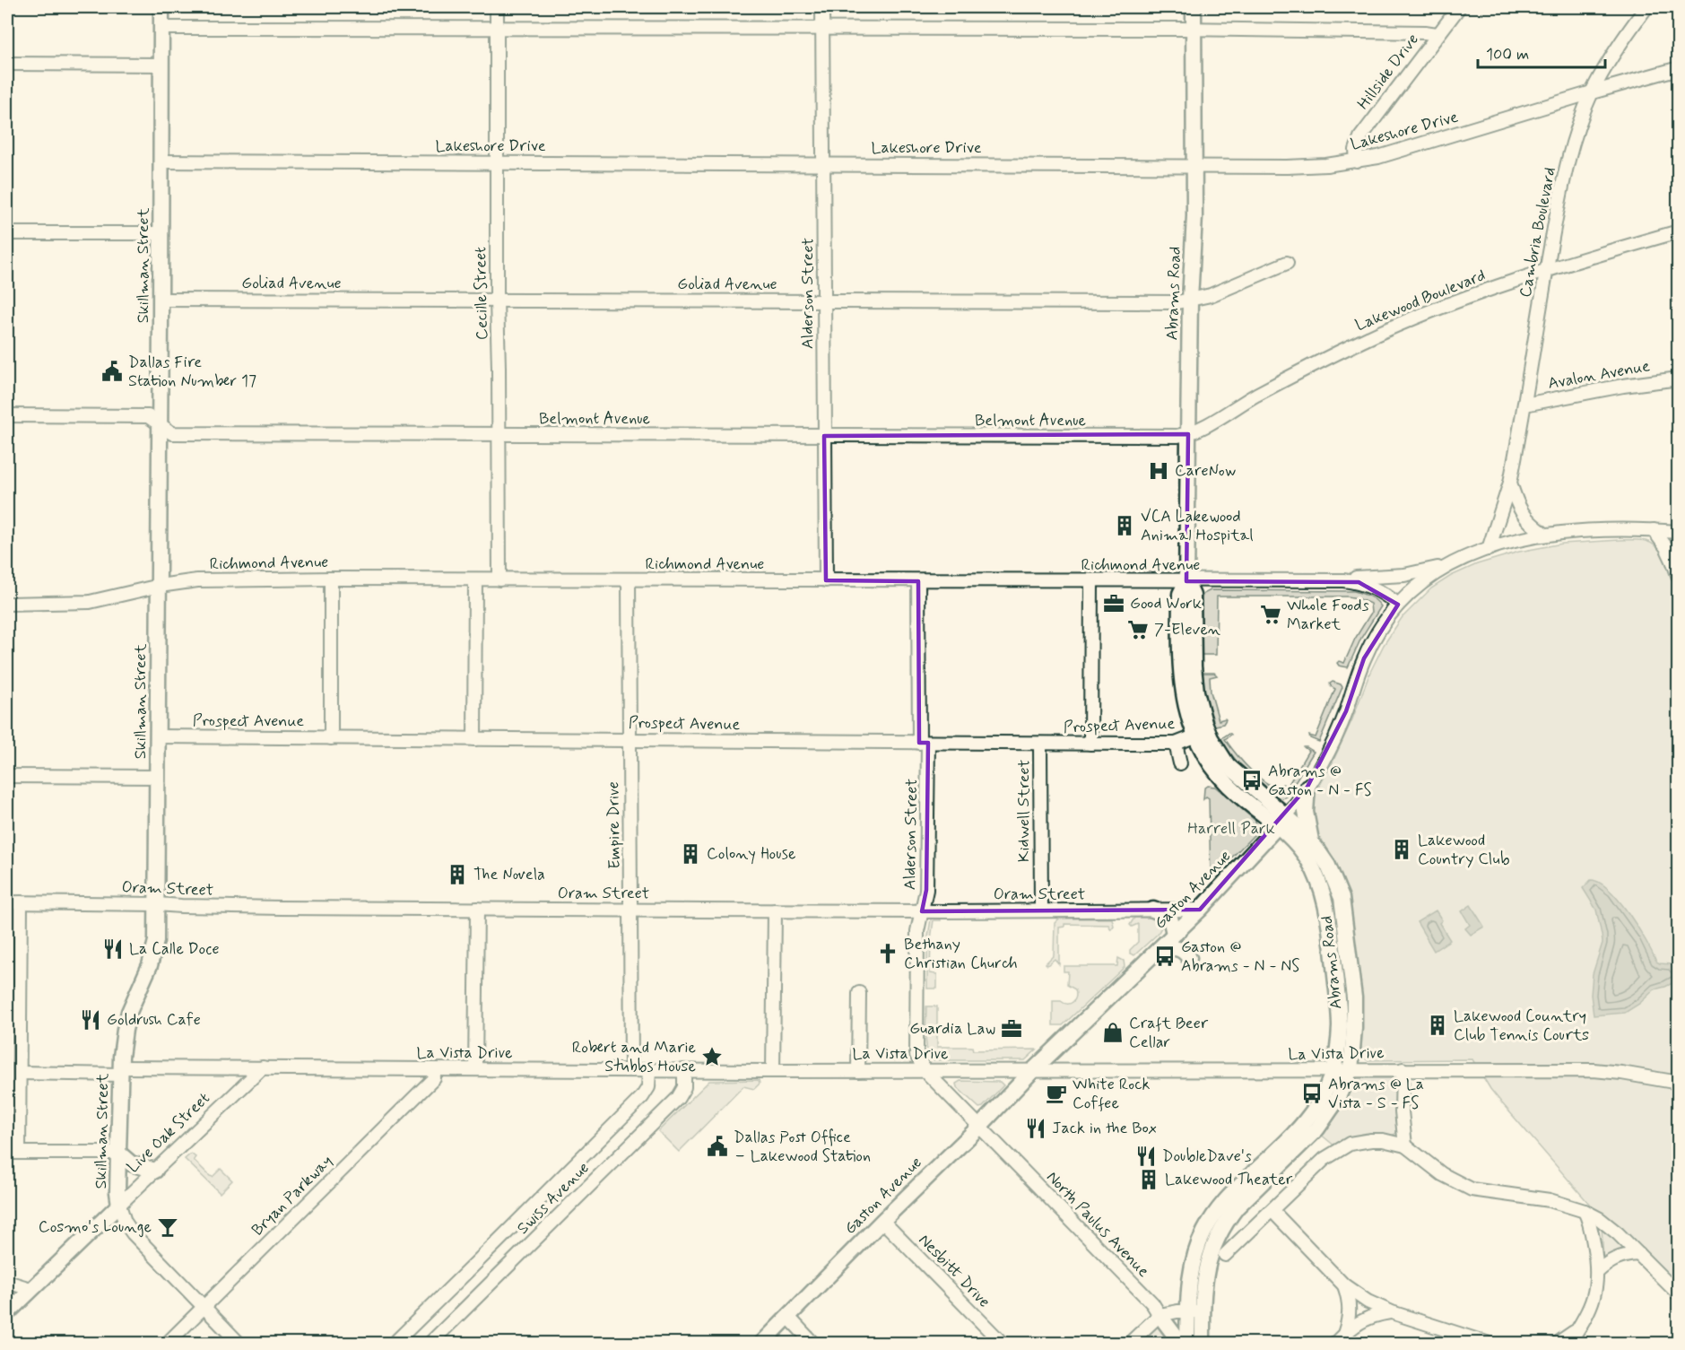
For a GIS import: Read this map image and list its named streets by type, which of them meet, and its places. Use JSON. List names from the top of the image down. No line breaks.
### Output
{"streets":{"main road":["Skillman Street","Abrams Road","Gaston Avenue","Live Oak Street"],"street":["Hillside Drive","Lakeshore Drive","Cambria Boulevard","Goliad Avenue","Cecille Street","Alderson Street","Lakewood Boulevard","Avalon Avenue","Belmont Avenue","Richmond Avenue","Prospect Avenue","Kidwell Street","Empire Drive","Oram Street","La Vista Drive","Bryan Parkway","Swiss Avenue","North Paulus Avenue","Nesbitt Drive"]},"crossings":[["Hillside Drive","Lakeshore Drive"],["Lakeshore Drive","Cambria Boulevard"],["Lakeshore Drive","Skillman Street"],["Lakeshore Drive","Cecille Street"],["Lakeshore Drive","Alderson Street"],["Lakeshore Drive","Abrams Road"],["Cambria Boulevard","Lakewood Boulevard"],["Cambria Boulevard","Avalon Avenue"],["Cambria Boulevard","Gaston Avenue"],["Skillman Street","Goliad Avenue"],["Skillman Street","Belmont Avenue"],["Skillman Street","Richmond Avenue"],["Skillman Street","Prospect Avenue"],["Skillman Street","Oram Street"],["Skillman Street","La Vista Drive"],["Skillman Street","Live Oak Street"],["Skillman Street","Bryan Parkway"],["Goliad Avenue","Cecille Street"],["Goliad Avenue","Alderson Street"],["Goliad Avenue","Abrams Road"],["Cecille Street","Belmont Avenue"],["Cecille Street","Richmond Avenue"],["Alderson Street","Belmont Avenue"],["Alderson Street","Richmond Avenue"],["Alderson Street","Prospect Avenue"],["Alderson Street","Oram Street"],["Alderson Street","Gaston Avenue"],["Alderson Street","La Vista Drive"],["Alderson Street","North Paulus Avenue"],["Abrams Road","Lakewood Boulevard"],["Abrams Road","Belmont Avenue"],["Abrams Road","Richmond Avenue"],["Abrams Road","Prospect Avenue"],["Abrams Road","Gaston Avenue"],["Abrams Road","La Vista Drive"],["Lakewood Boulevard","Belmont Avenue"],["Richmond Avenue","Empire Drive"],["Richmond Avenue","Gaston Avenue"],["Prospect Avenue","Kidwell Street"],["Prospect Avenue","Empire Drive"],["Kidwell Street","Oram Street"],["Empire Drive","Oram Street"],["Empire Drive","La Vista Drive"],["Oram Street","Gaston Avenue"],["Gaston Avenue","La Vista Drive"],["Gaston Avenue","North Paulus Avenue"],["Gaston Avenue","Nesbitt Drive"],["La Vista Drive","Live Oak Street"],["La Vista Drive","Bryan Parkway"],["La Vista Drive","Swiss Avenue"]],"parks":["Harrell Park"],"places":{"public building":["Dallas Fire Station Number 17","Dallas Post Office – Lakewood Station"],"hospital":["CareNow"],"building":["VCA Lakewood Animal Hospital","Lakewood Country Club","Colony House","The Novela","Lakewood Country Club Tennis Courts","Lakewood Theater"],"office":["Good Work","Guardia Law"],"supermarket":["Whole Foods Market","7-Eleven"],"bus stop":["Abrams @ Gaston - N - FS","Gaston @ Abrams - N - NS","Abrams @ La Vista - S - FS"],"restaurant":["La Calle Doce","Goldrush Cafe","Jack in the Box","DoubleDave's"],"church":["Bethany Christian Church"],"shop":["Craft Beer Cellar"],"place":["Robert and Marie Stubbs House"],"cafe":["White Rock Coffee"],"bar":["Cosmo's Lounge"]},"scale_bar":"100 m"}
